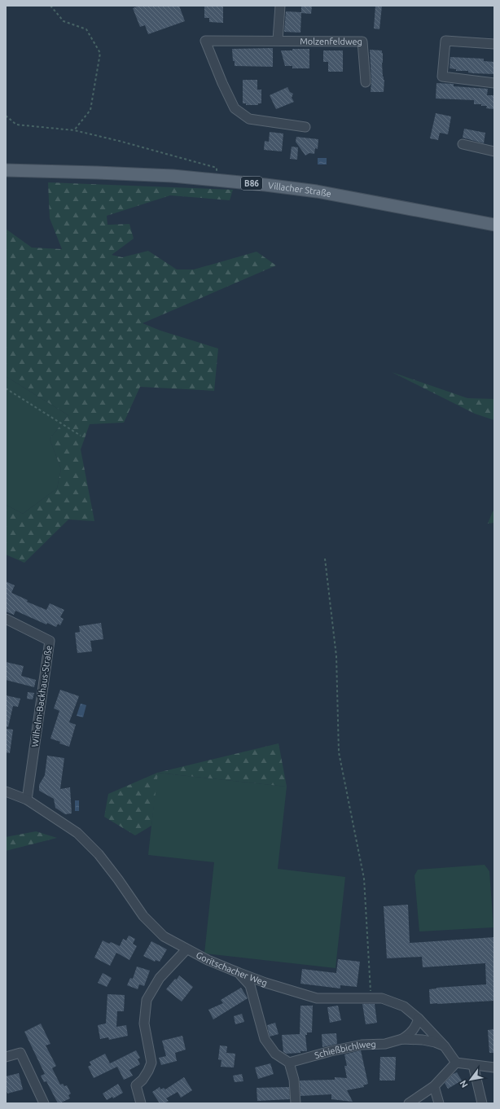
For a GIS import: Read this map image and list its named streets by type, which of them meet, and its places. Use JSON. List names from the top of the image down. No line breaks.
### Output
{"streets":{"main road":["B86","Villacher Straße"],"street":["Molzenfeldweg","Wilhelm-Backhaus-Straße","Goritschacher Weg","Schießbichlweg"]},"crossings":[["Wilhelm-Backhaus-Straße","Goritschacher Weg"],["Goritschacher Weg","Schießbichlweg"]],"north":"bottom left"}
